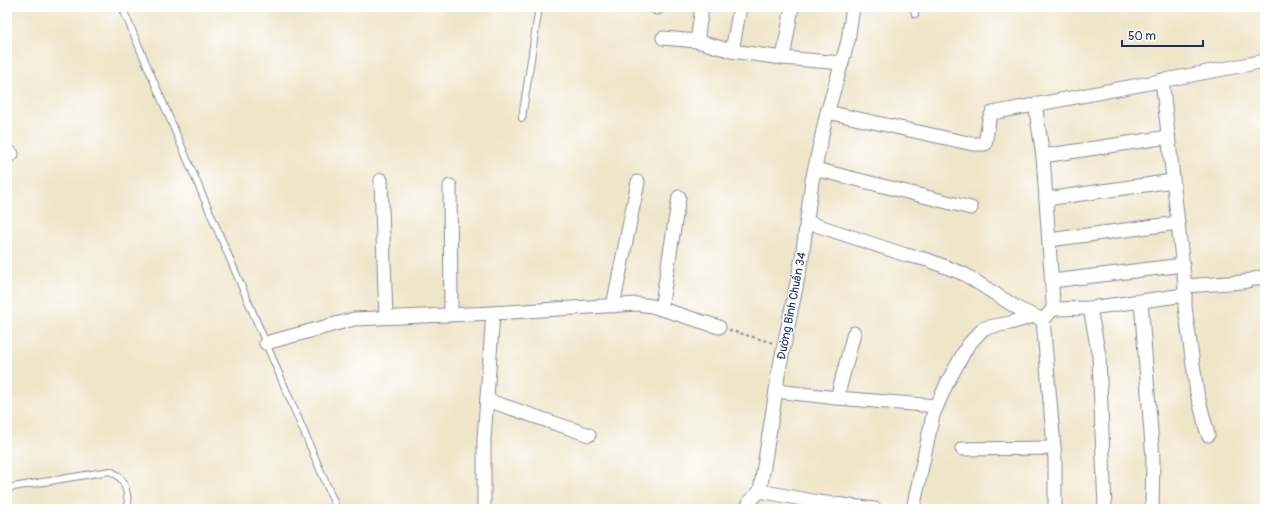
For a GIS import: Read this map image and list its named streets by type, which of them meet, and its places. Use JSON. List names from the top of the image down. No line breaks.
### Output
{"streets":{"street":["Đường Bình Chuẩn 34"]},"scale_bar":"50 m"}
